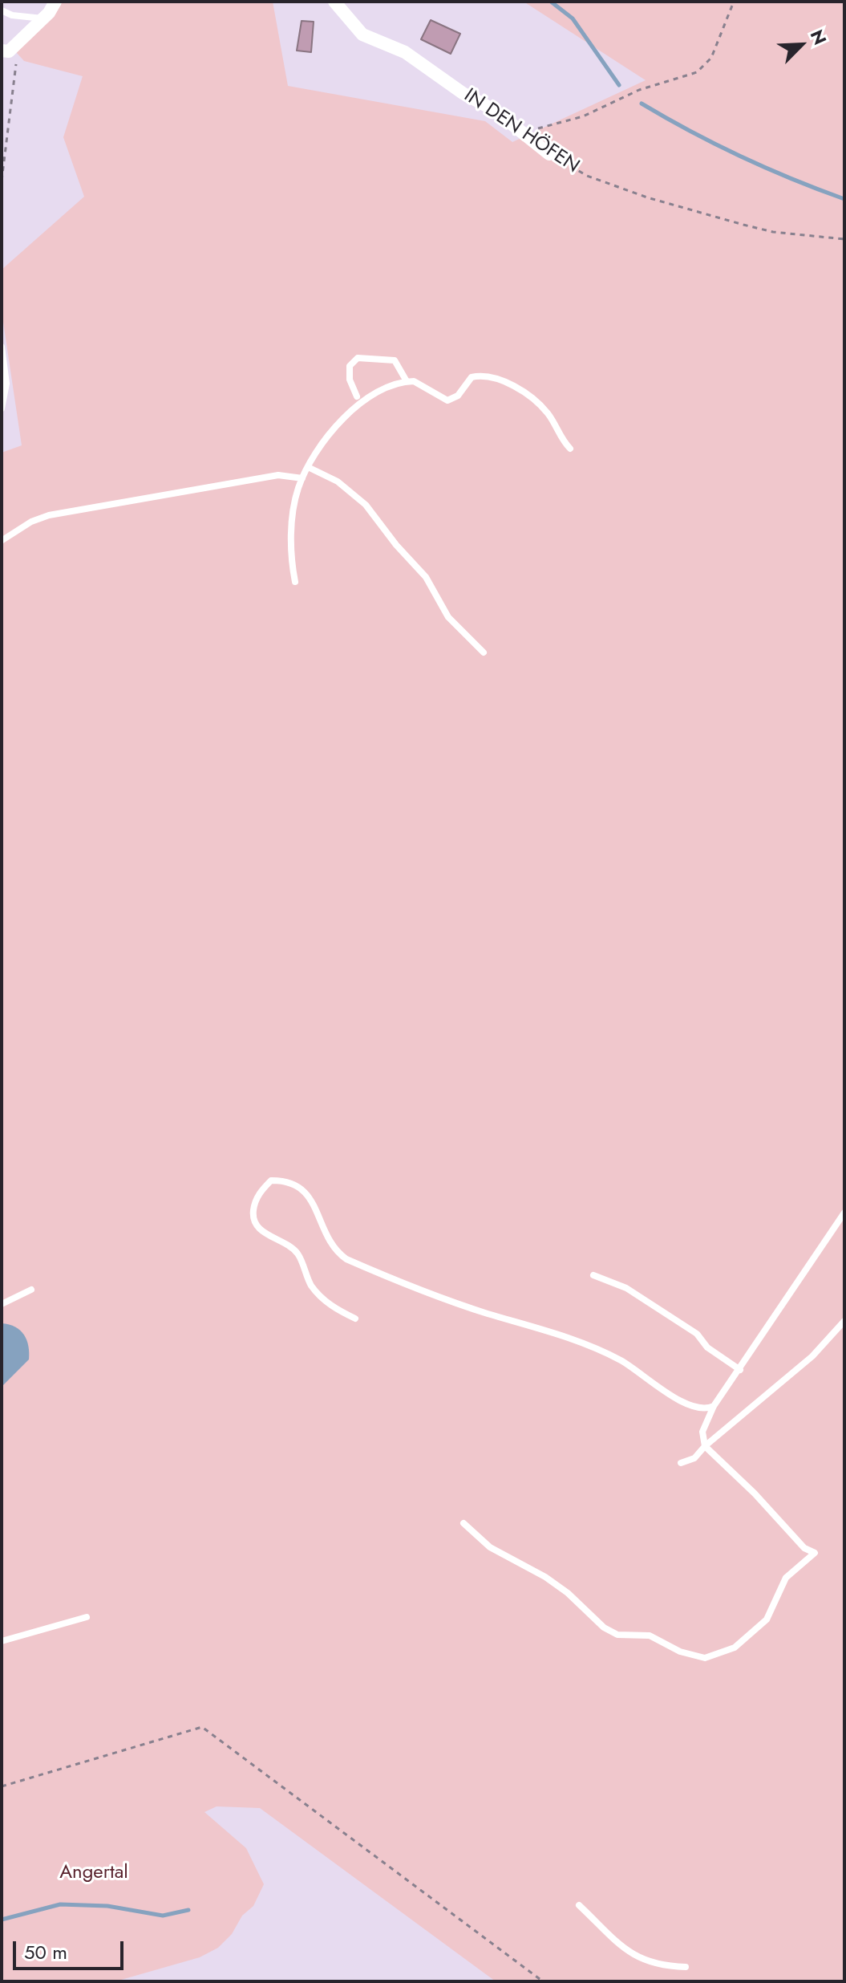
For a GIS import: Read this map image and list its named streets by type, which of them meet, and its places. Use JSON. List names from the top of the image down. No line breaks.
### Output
{"streets":{"street":["IN DEN HÖFEN"]},"parks":["Angertal"],"scale_bar":"50 m","north":"top right"}
